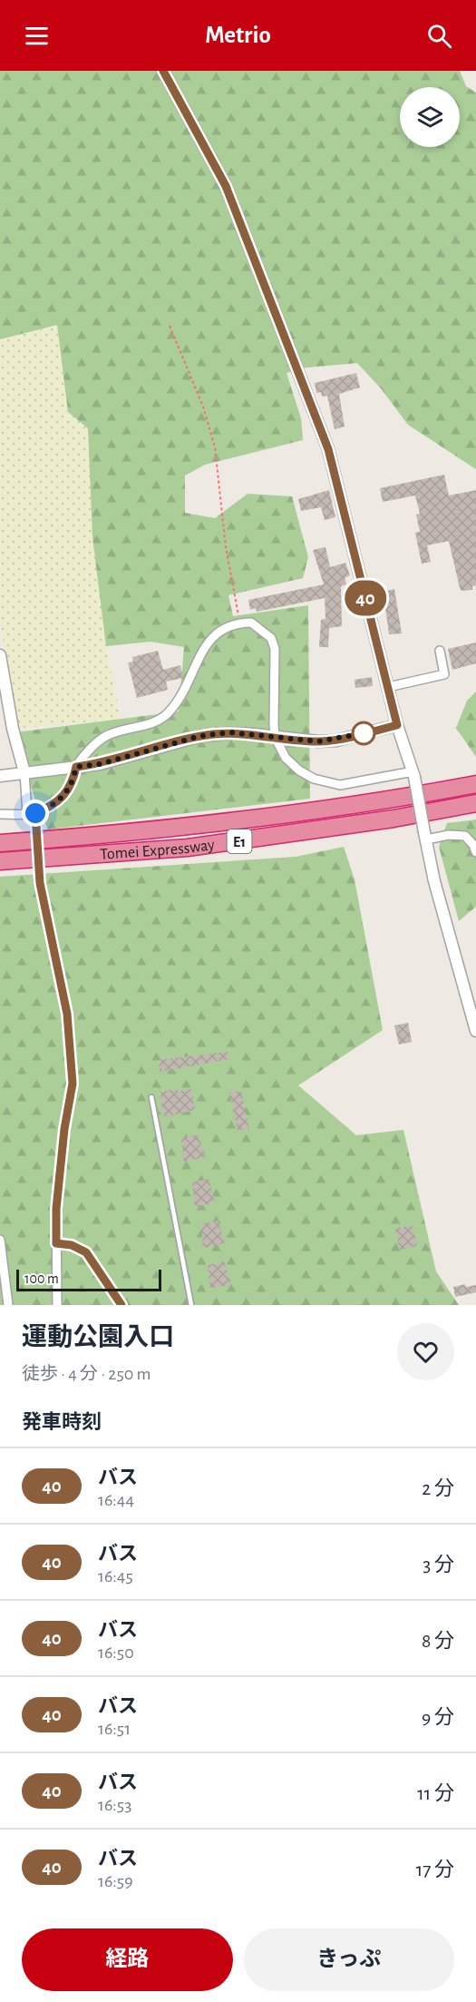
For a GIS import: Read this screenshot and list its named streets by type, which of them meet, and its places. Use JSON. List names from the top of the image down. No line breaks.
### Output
{"streets":{"highway":["E1","Tomei Expressway"]},"lines":["bus line 40"],"scale_bar":"100 m","page":{"header":"Metrio","on_map":"40","scale":"100 m","heading":[["運動公園入口","徒歩 · 4 分 · 250 m"],"発車時刻"],"list":[{"mark":"40","name":"バス","note":"16:44","value":"2 分"},{"mark":"40","name":"バス","note":"16:45","value":"3 分"},{"mark":"40","name":"バス","note":"16:50","value":"8 分"},{"mark":"40","name":"バス","note":"16:51","value":"9 分"},{"mark":"40","name":"バス","note":"16:53","value":"11 分"},{"mark":"40","name":"バス","note":"16:59","value":"17 分"}],"buttons":["経路","きっぷ"]}}
